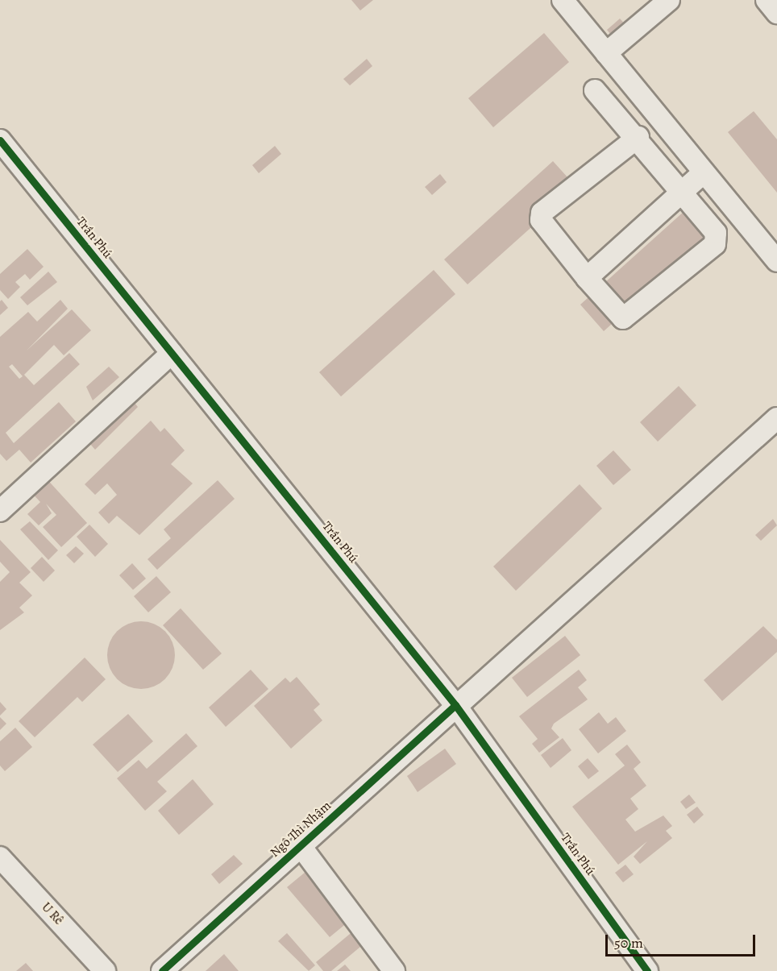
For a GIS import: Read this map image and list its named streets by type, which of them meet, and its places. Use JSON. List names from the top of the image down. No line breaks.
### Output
{"streets":{"street":["Trần Phú","Ngô Thì Nhậm","U Rê"]},"crossings":[["Trần Phú","Ngô Thì Nhậm"]],"scale_bar":"50 m"}
